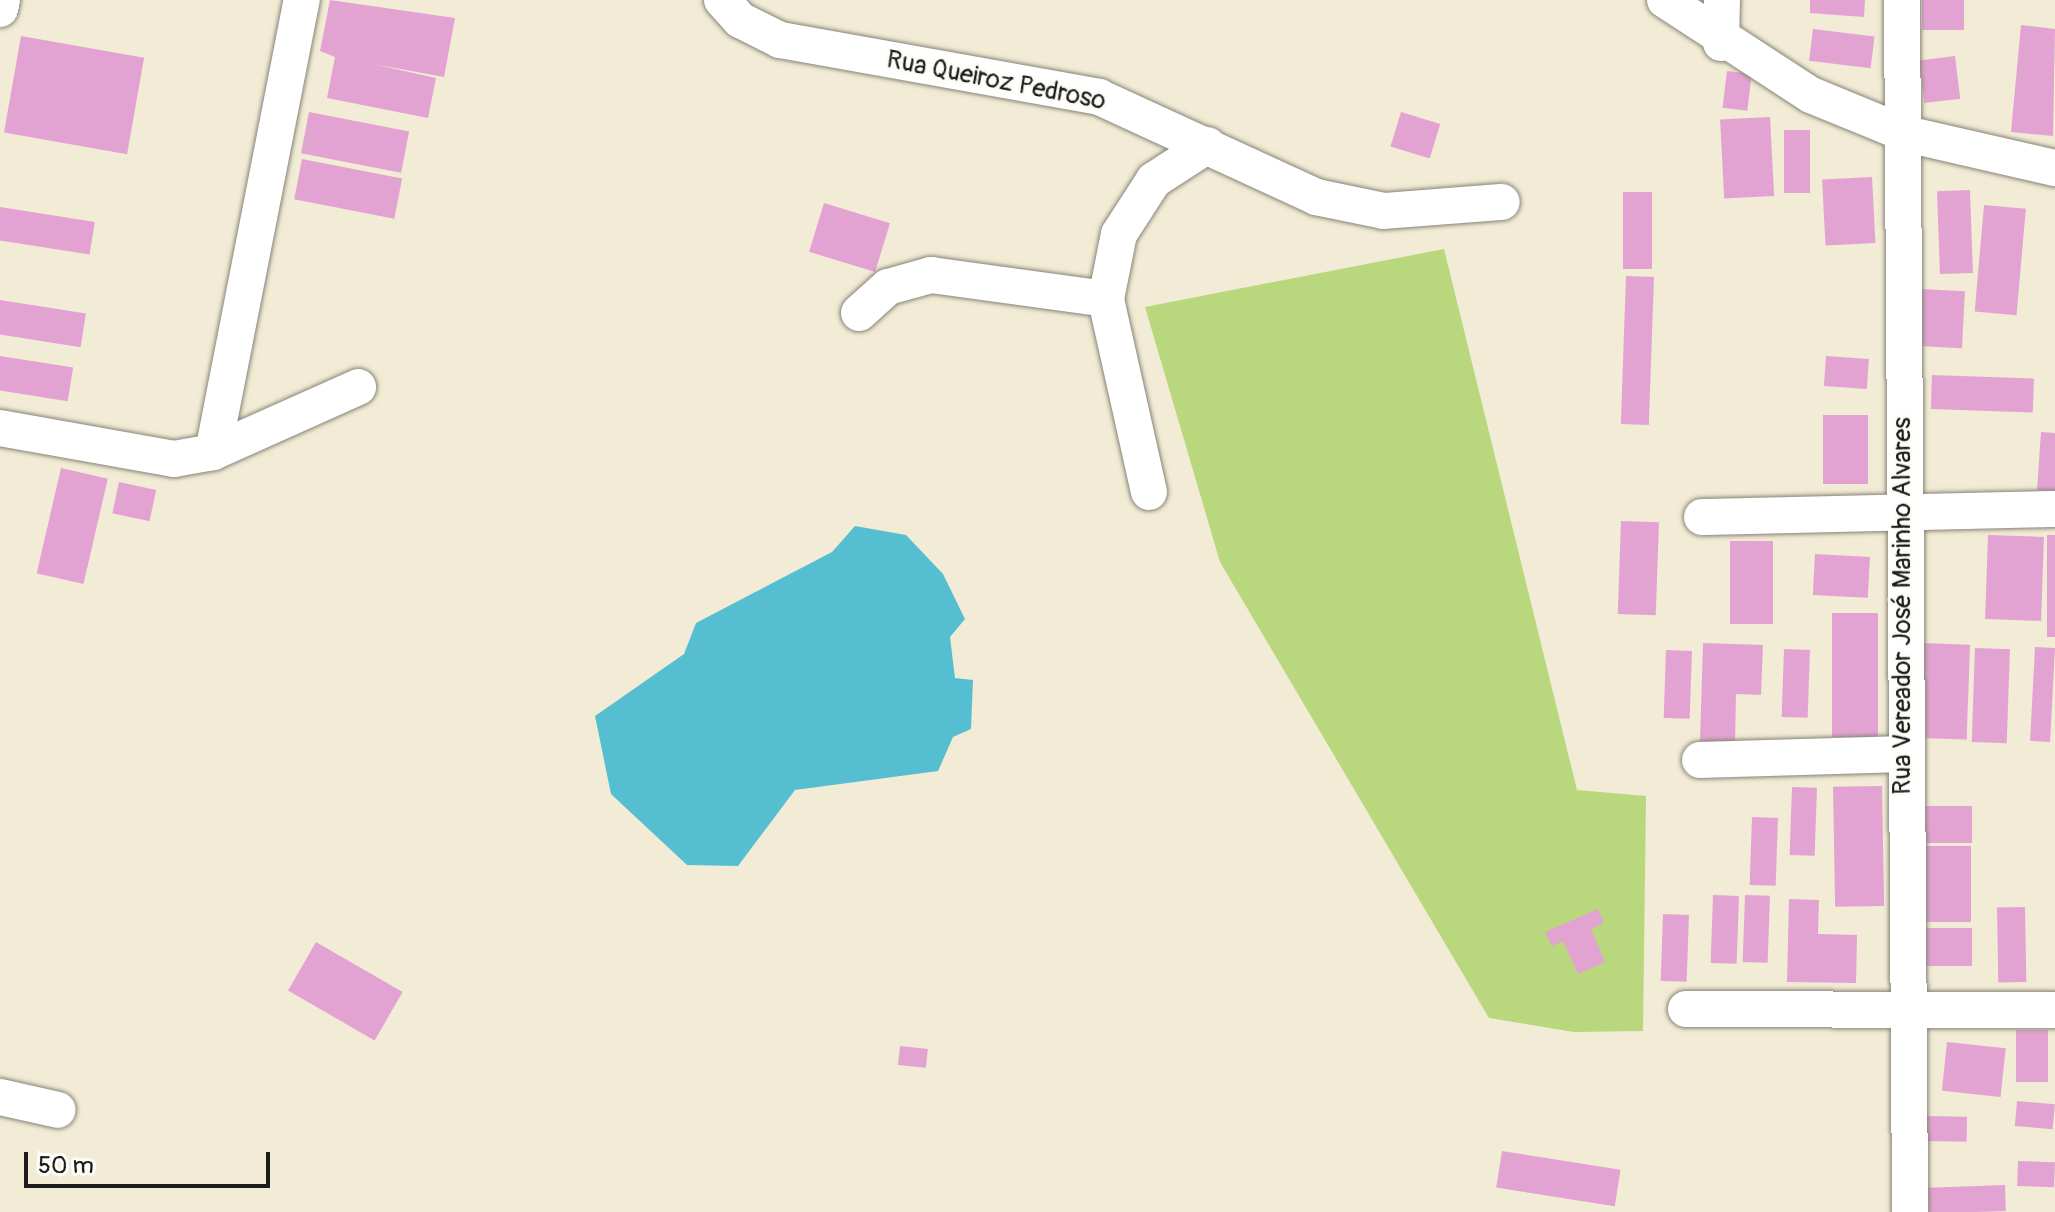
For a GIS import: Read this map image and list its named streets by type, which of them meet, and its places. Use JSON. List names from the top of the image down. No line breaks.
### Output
{"streets":{"street":["Rua Queiroz Pedroso","Rua Vereador José Marinho Alvares"]},"scale_bar":"50 m"}
